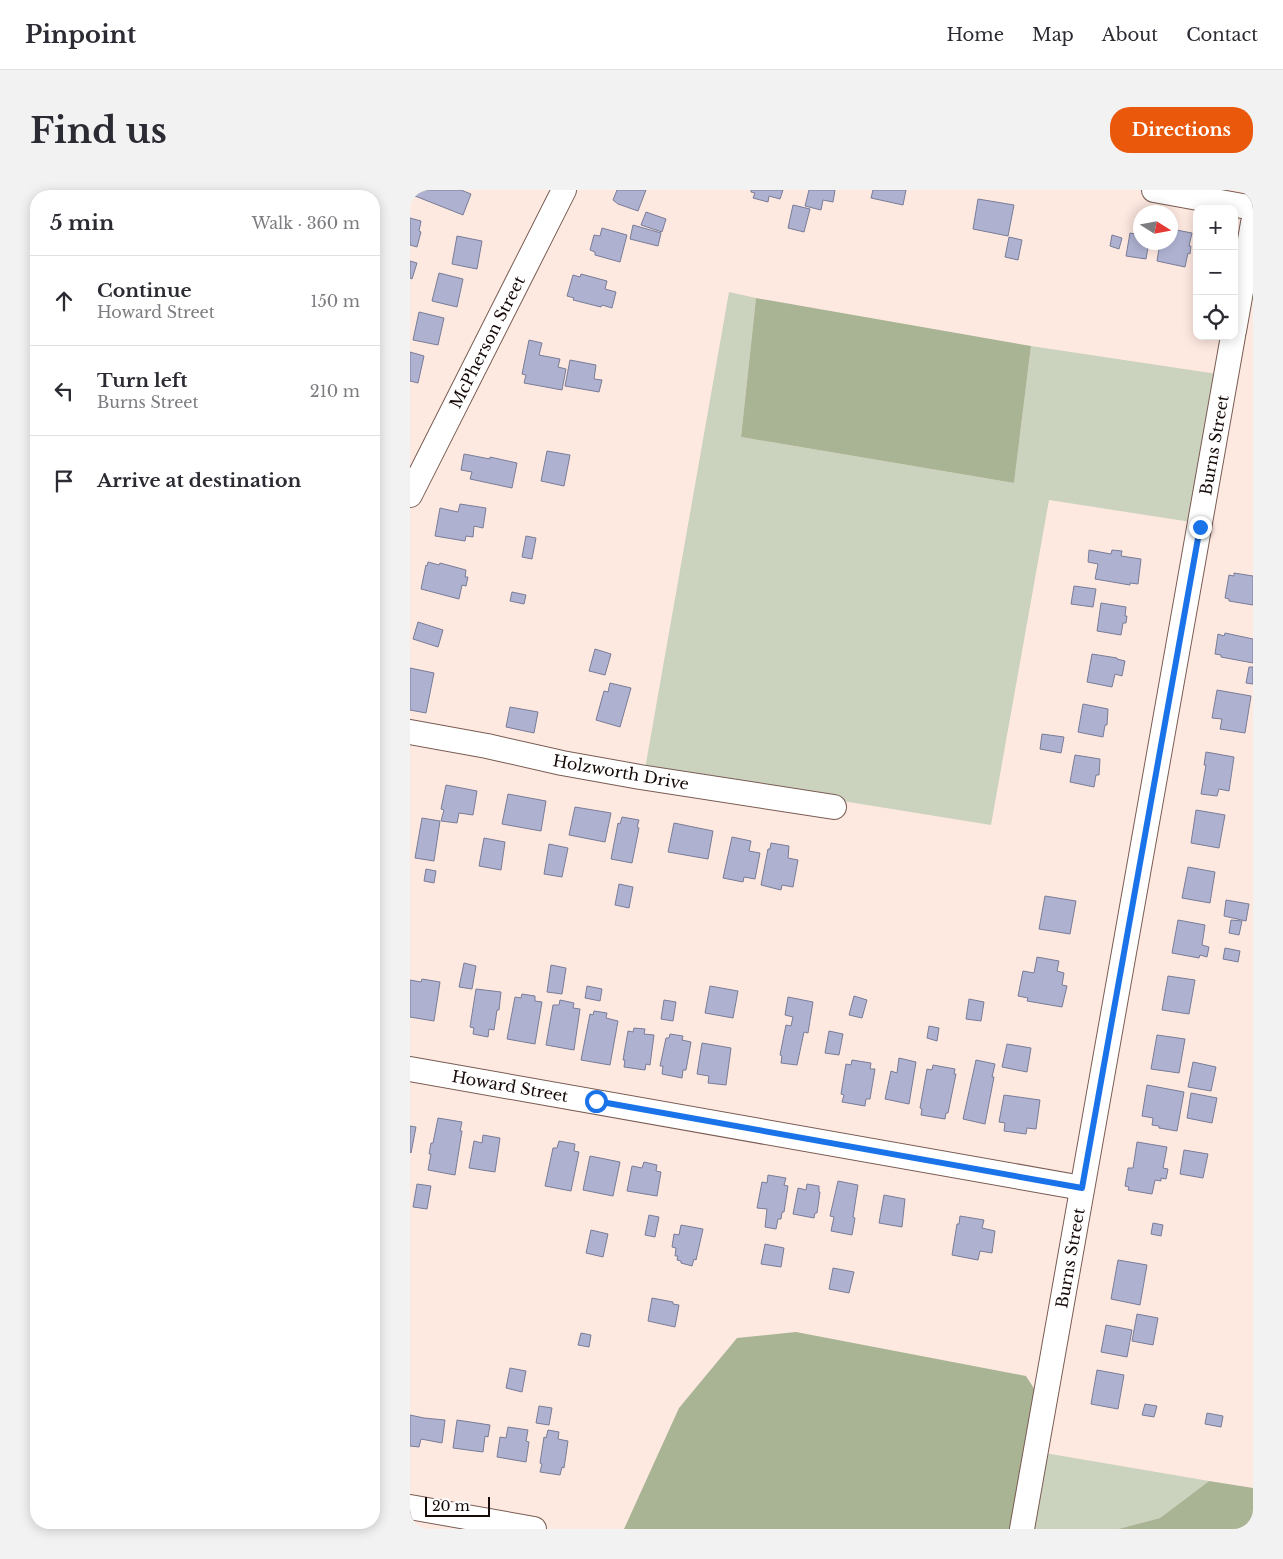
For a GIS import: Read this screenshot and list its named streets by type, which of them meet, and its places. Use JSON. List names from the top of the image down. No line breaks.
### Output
{"streets":{"street":["McPherson Street","Burns Street","Holzworth Drive","Howard Street"]},"crossings":[["Burns Street","Howard Street"]],"scale_bar":"20 m","north":"right","page":{"header":"Pinpoint","nav":["Home","Map","About","Contact"],"buttons":"Directions","title":"Find us","heading":["5 min","Walk · 360 m"],"map_buttons":["+","−"],"list":[["Continue","Howard Street","150 m"],["Turn left","Burns Street","210 m"],"Arrive at destination"],"scale":"20 m"}}
